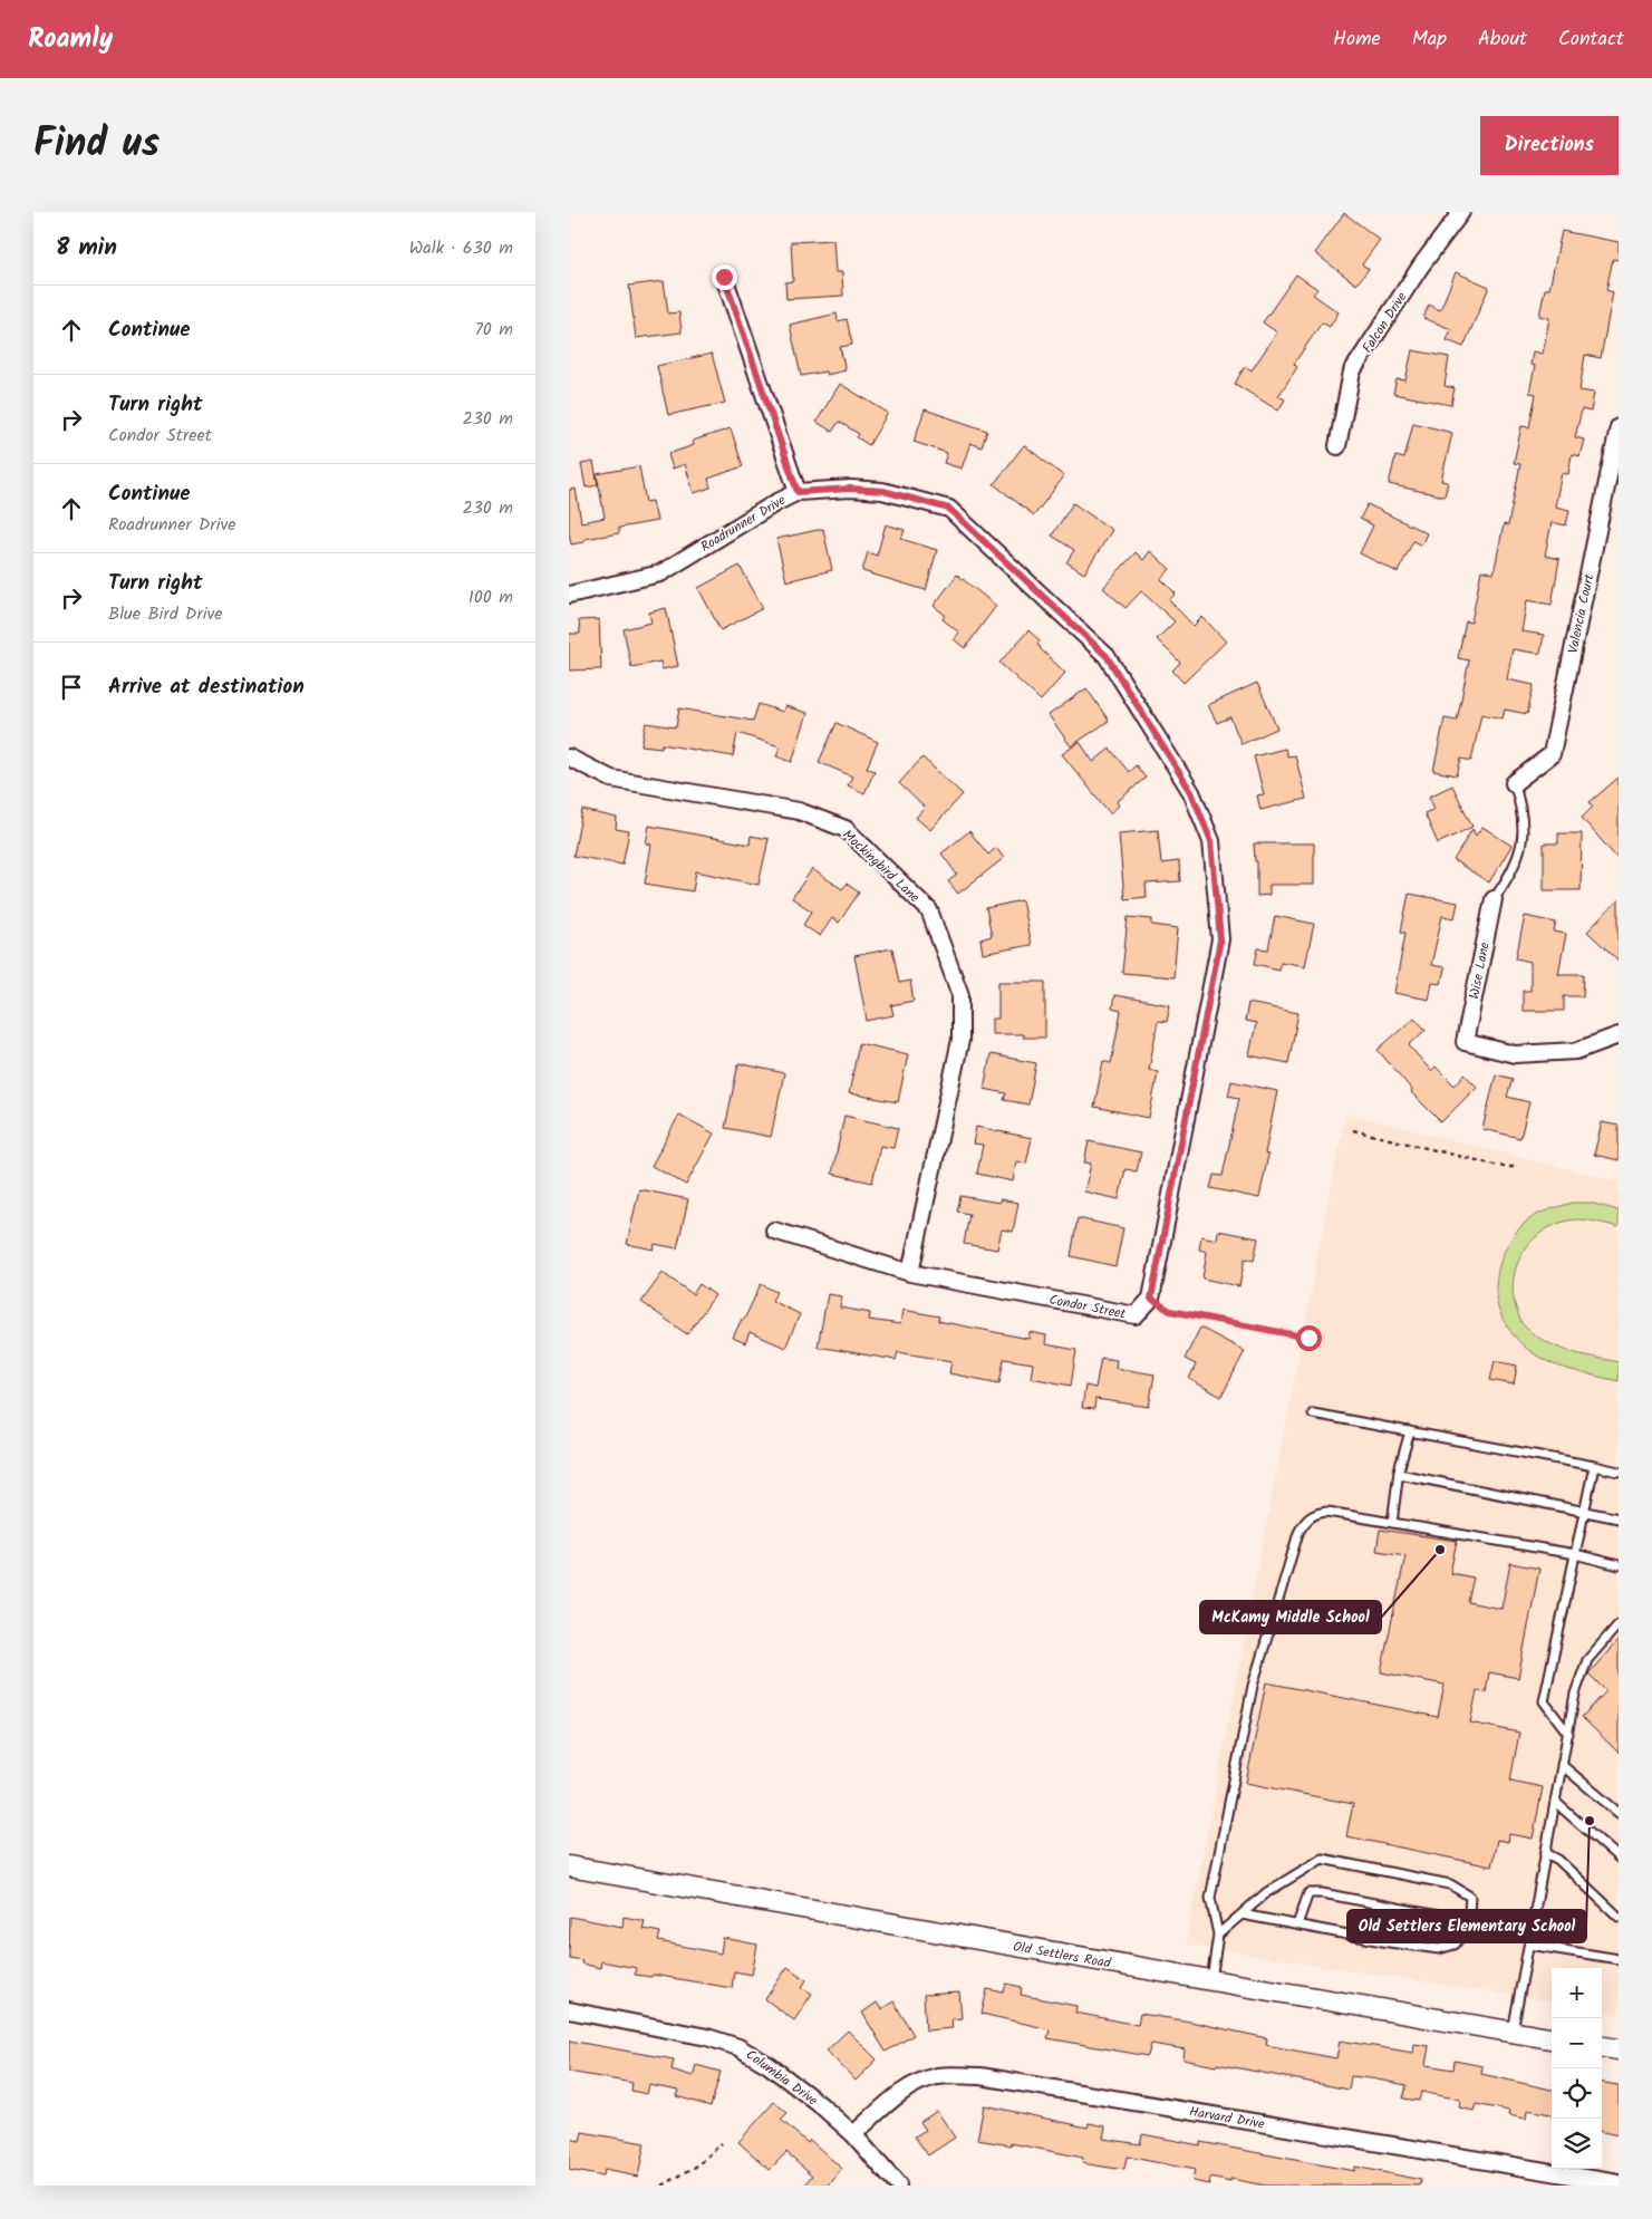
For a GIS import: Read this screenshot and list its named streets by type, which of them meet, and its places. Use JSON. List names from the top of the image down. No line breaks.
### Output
{"streets":{"street":["Falcon Drive","Roadrunner Drive","Valencia Court","Mockingbird Lane","Wise Lane","Condor Street","Old Settlers Road","Columbia Drive","Harvard Drive"]},"crossings":[["Roadrunner Drive","Condor Street"],["Mockingbird Lane","Condor Street"],["Columbia Drive","Harvard Drive"]],"places":["McKamy Middle School","Old Settlers Elementary School"],"page":{"header":"Roamly","nav":["Home","Map","About","Contact"],"title":"Find us","buttons":"Directions","heading":["8 min","Walk · 630 m"],"list":[["Continue","70 m"],["Turn right","Condor Street","230 m"],["Continue","Roadrunner Drive","230 m"],["Turn right","Blue Bird Drive","100 m"],"Arrive at destination"],"map_buttons":["+","−"]}}
